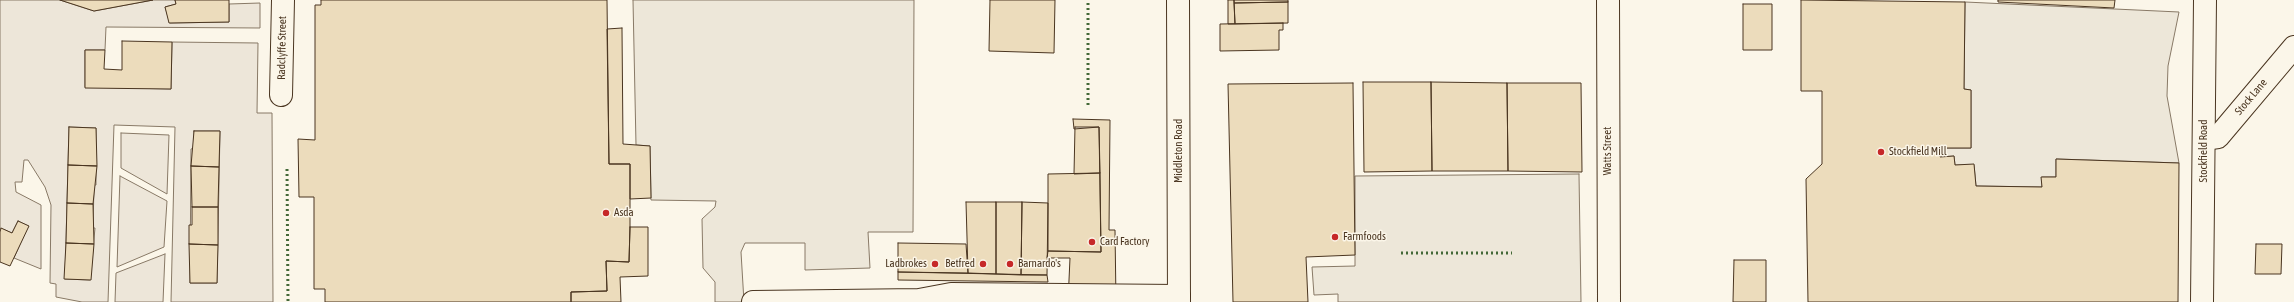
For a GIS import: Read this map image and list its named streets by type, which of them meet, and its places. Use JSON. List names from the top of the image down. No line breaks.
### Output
{"streets":{"street":["Radclyffe Street","Stock Lane","Middleton Road","Watts Street","Stockfield Road"]},"crossings":[["Stock Lane","Stockfield Road"]],"places":["Stockfield Mill","Asda","Farmfoods","Card Factory","Ladbrokes","Betfred","Barnardo's"]}
